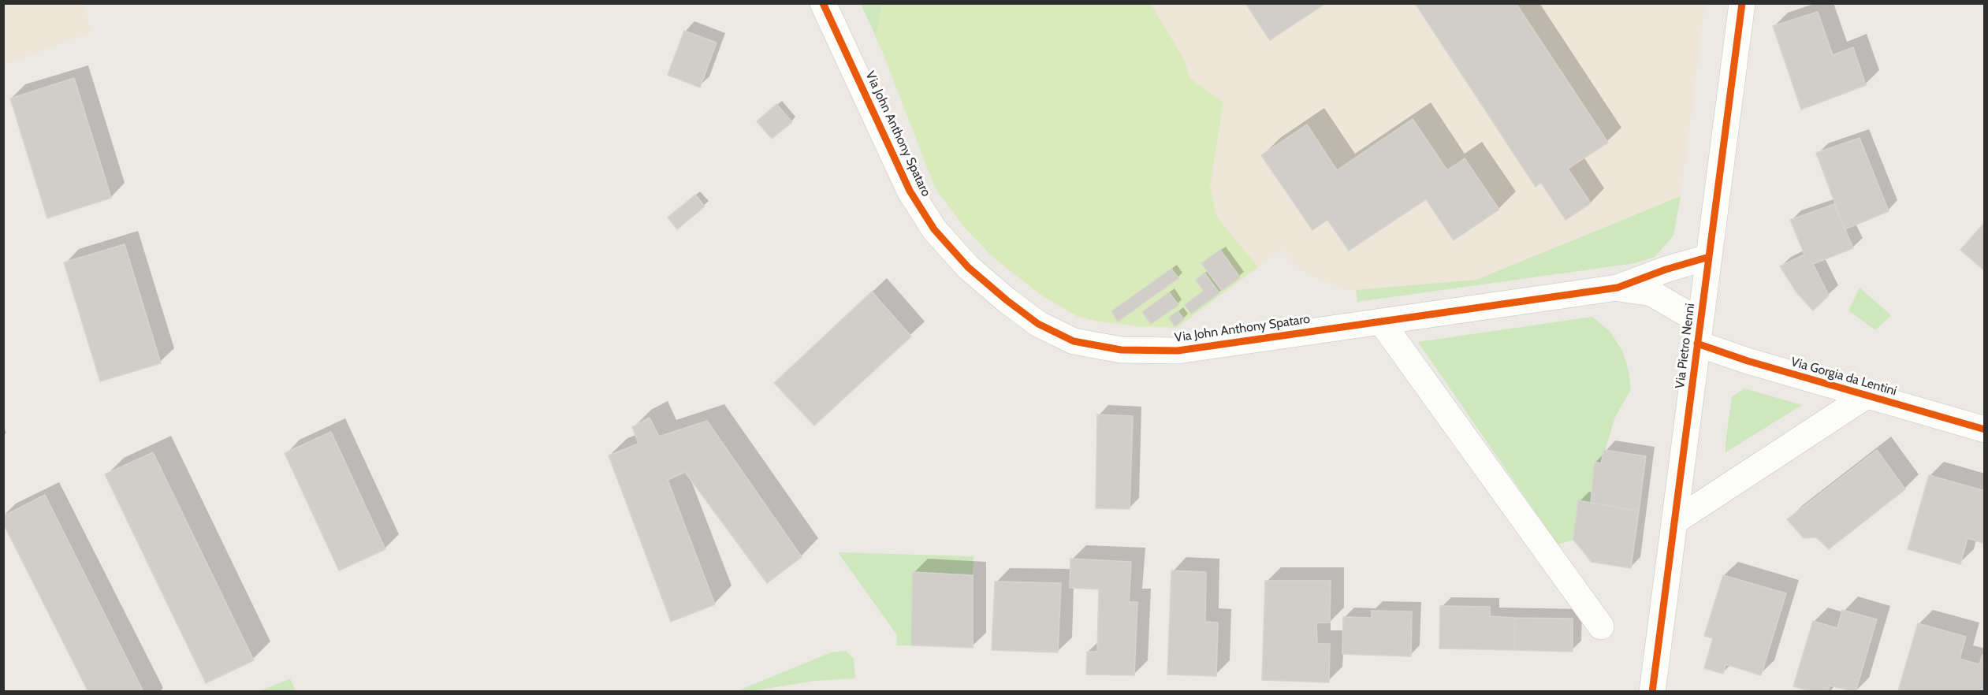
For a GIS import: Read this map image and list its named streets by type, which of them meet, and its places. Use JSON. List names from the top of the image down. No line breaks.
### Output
{"streets":{"street":["Via John Anthony Spataro","Via Pietro Nenni","Via Gorgia da Lentini"]},"crossings":[["Via John Anthony Spataro","Via Gorgia da Lentini"],["Via Pietro Nenni","Via Gorgia da Lentini"]]}
